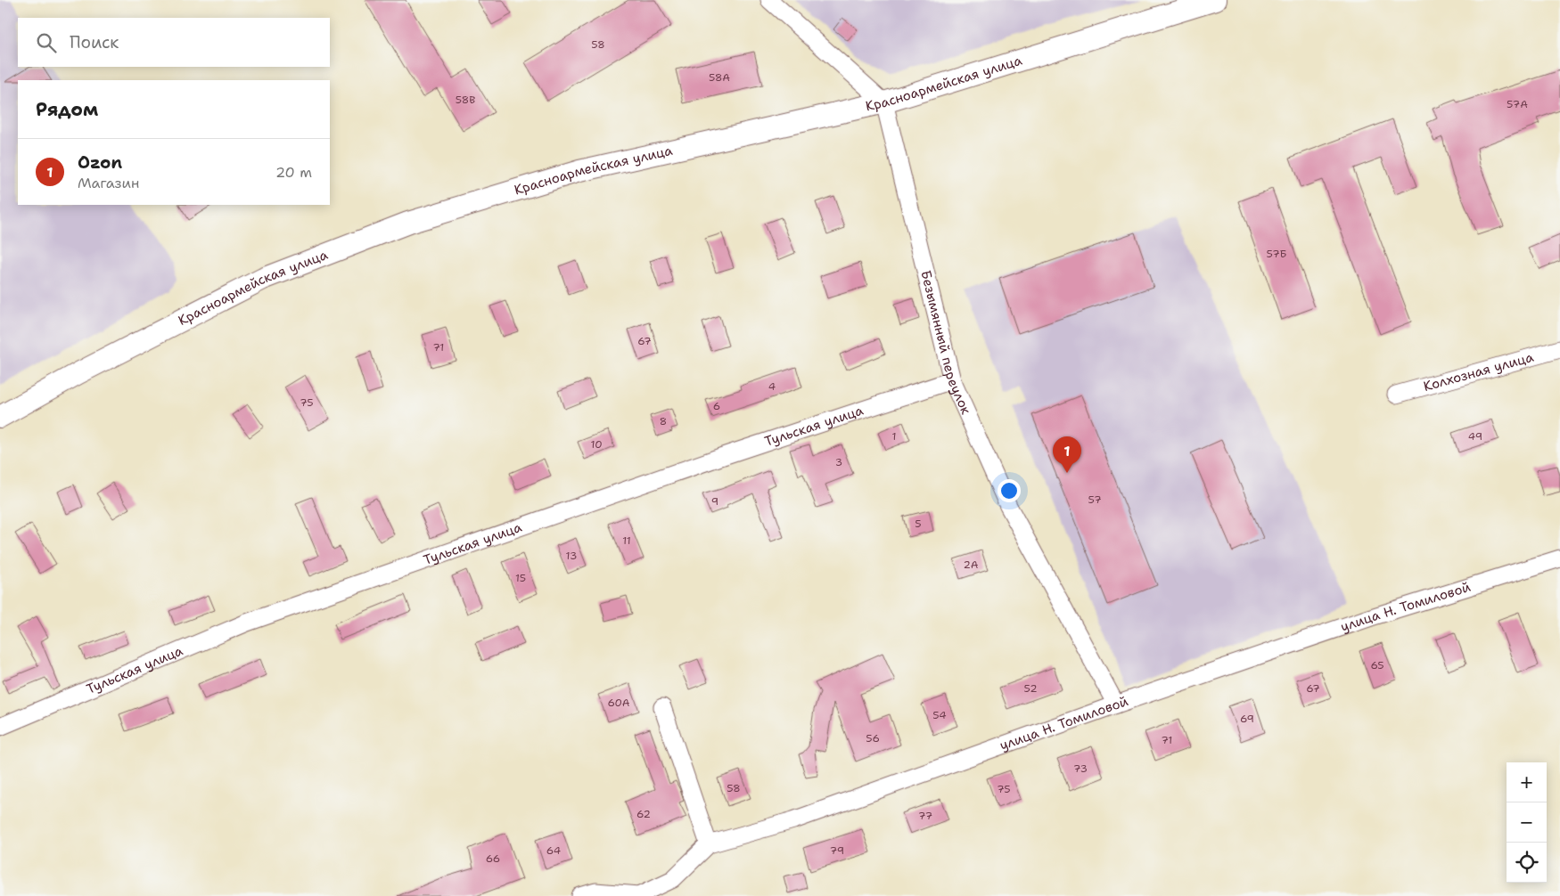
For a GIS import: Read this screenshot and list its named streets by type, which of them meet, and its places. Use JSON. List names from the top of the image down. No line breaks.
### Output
{"streets":{"main road":["Красноармейская улица"],"street":["Безымянный переулок","Колхозная улица","Тульская улица","улица Н. Томиловой"]},"crossings":[["Красноармейская улица","Безымянный переулок"],["Безымянный переулок","Тульская улица"],["Безымянный переулок","улица Н. Томиловой"]],"house_numbers":["58","58А","58В","57А","57Б","67","71","4","75","6","8","1","49","10","3","57","9","5","11","13","2А","15","65","52","67","60А","54","69","56","71","73","58","75","62","77","64","79","66"],"page":{"search":"Поиск","heading":"Рядом","list":[{"mark":"1","name":"Ozon","note":"Магазин","value":"20 m"}],"pins":"1","map_buttons":["+","−"]}}
